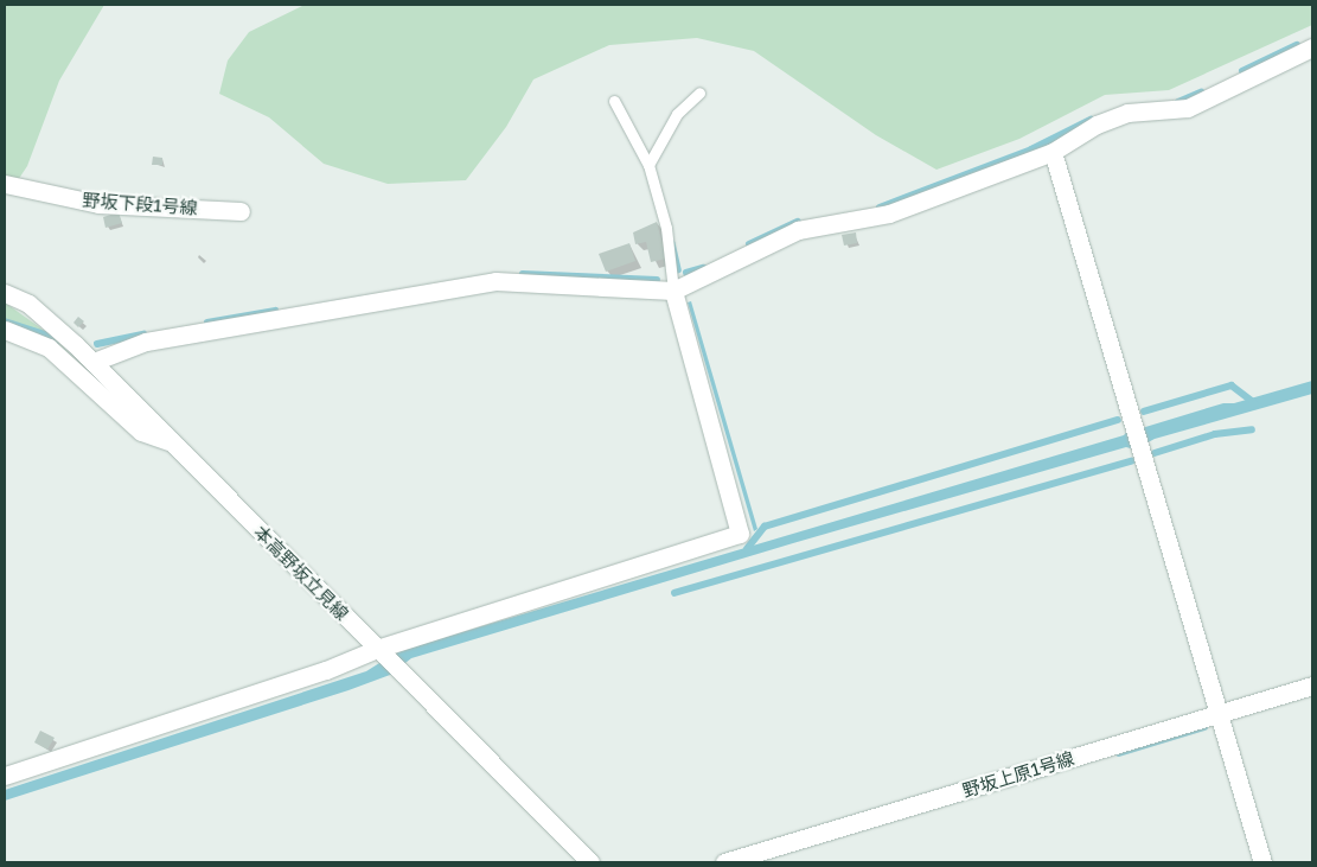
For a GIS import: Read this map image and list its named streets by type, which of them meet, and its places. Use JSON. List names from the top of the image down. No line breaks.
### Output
{"streets":{"street":["野坂下段1号線","本高野坂立見線","野坂上原1号線"]}}
